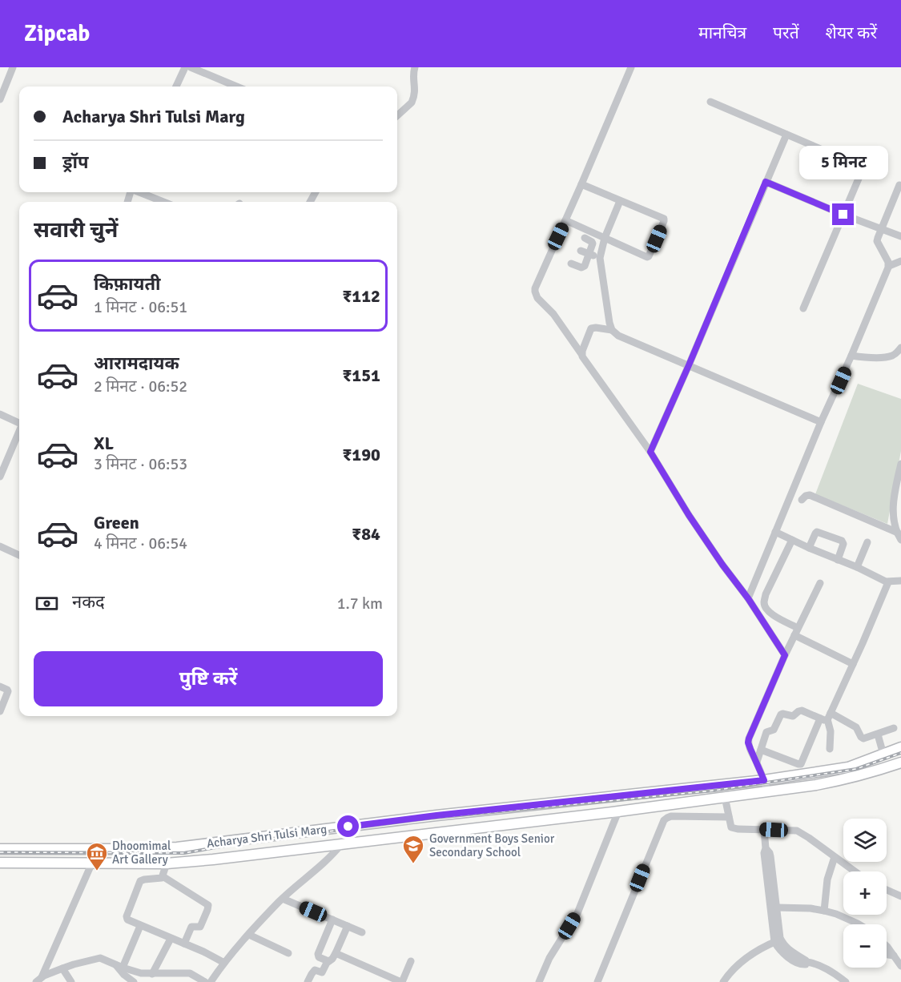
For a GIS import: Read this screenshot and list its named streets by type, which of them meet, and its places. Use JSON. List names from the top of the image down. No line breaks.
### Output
{"streets":{"highway":["Acharya Shri Tulsi Marg"]},"places":{"school or university":["Government Boys Senior Secondary School"],"museum":["Dhoomimal Art Gallery"]},"page":{"header":"Zipcab","nav":["मानचित्र","परतें","शेयर करें"],"banner":["Acharya Shri Tulsi Marg","ड्रॉप"],"bubble":"5 मिनट","heading":"सवारी चुनें","list":[{"name":"किफ़ायती","note":"1 मिनट · 06:51","value":"₹112"},{"name":"आरामदायक","note":"2 मिनट · 06:52","value":"₹151"},{"name":"XL","note":"3 मिनट · 06:53","value":"₹190"},{"name":"Green","note":"4 मिनट · 06:54","value":"₹84"}],"pay":["नकद","1.7 km"],"buttons":"पुष्टि करें","map_buttons":["+","−"]}}
